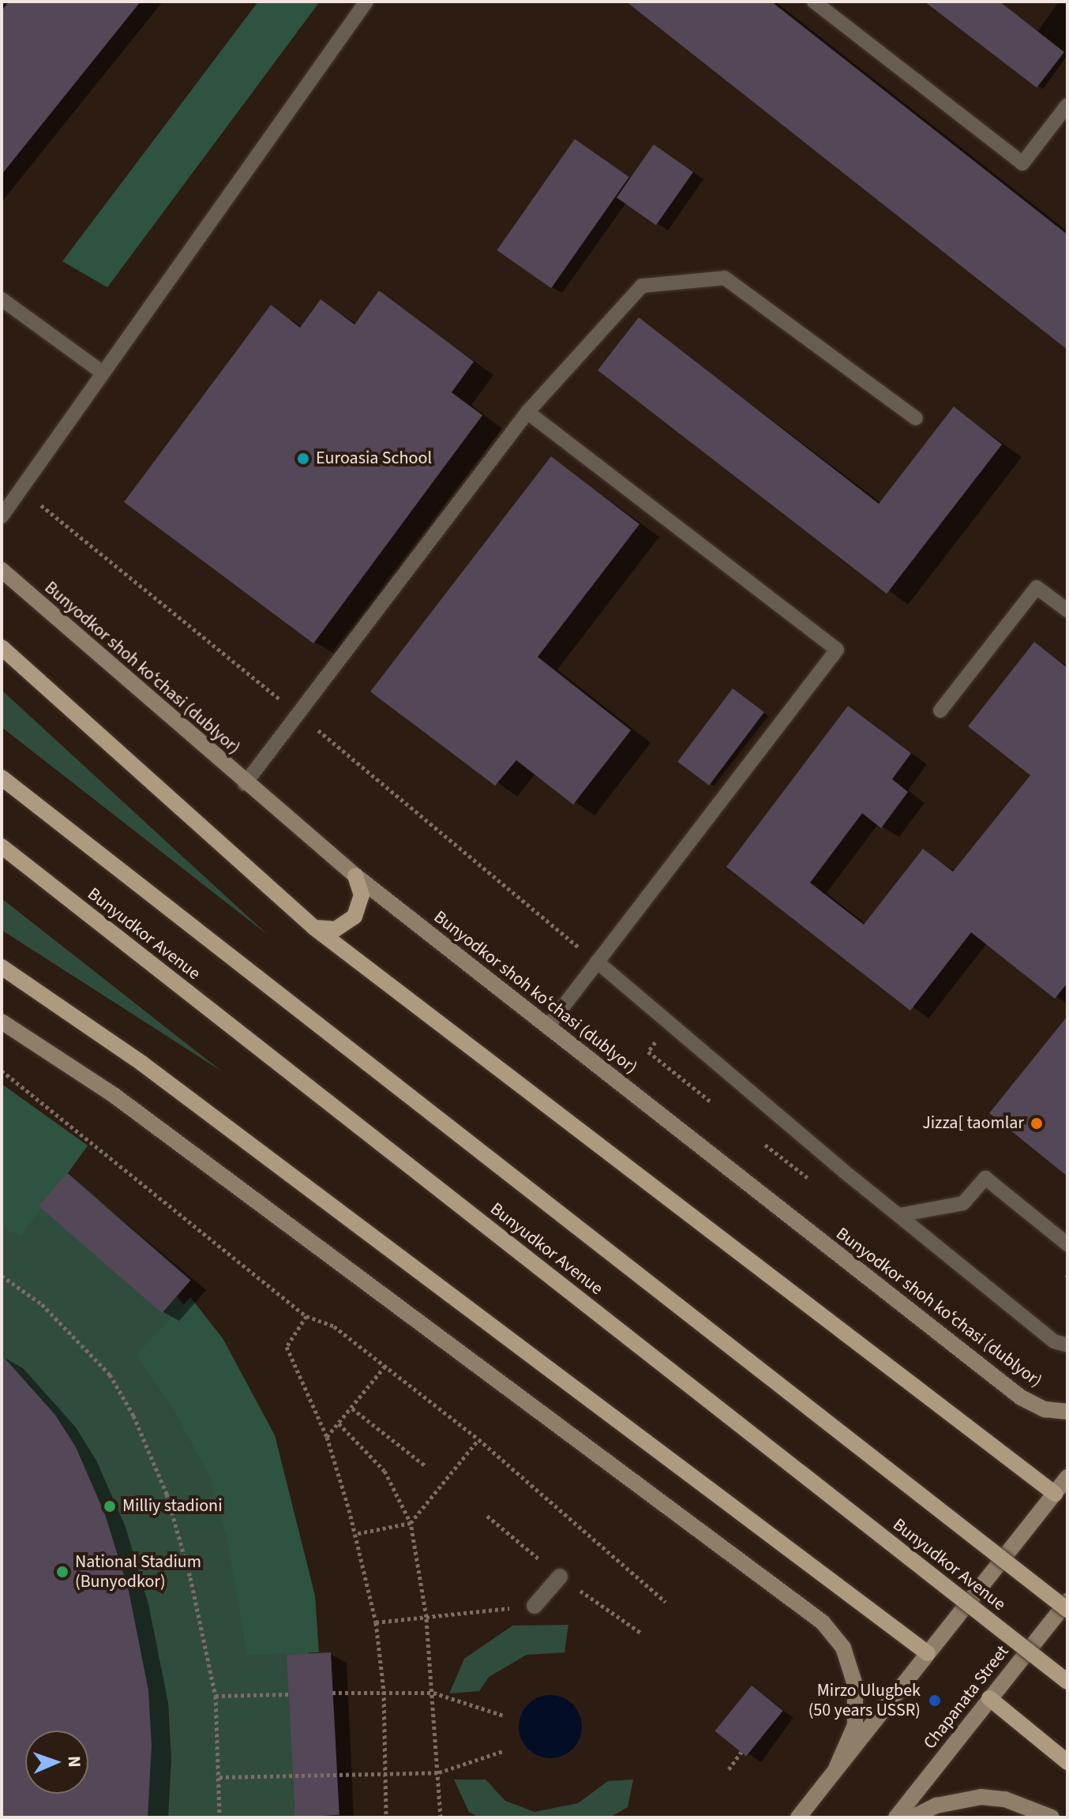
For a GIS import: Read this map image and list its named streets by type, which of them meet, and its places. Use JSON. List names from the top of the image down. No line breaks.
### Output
{"streets":{"main road":["Bunyudkor Avenue"],"street":["Bunyodkor shoh koʻchasi (dublyor)","Chapanata Street"]},"places":["Euroasia School","Jizza[ taomlar","Milliy stadioni","National Stadium (Bunyodkor)","Mirzo Ulugbek (50 years USSR)"],"north":"right"}
